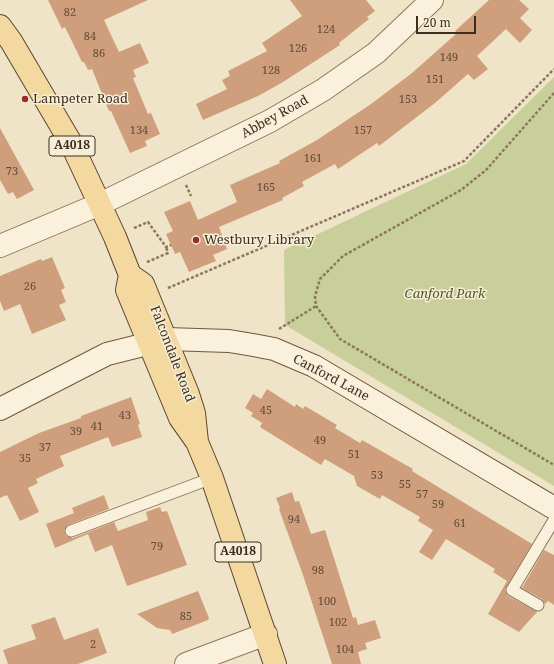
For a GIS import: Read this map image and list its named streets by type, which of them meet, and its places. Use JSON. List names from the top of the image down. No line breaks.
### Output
{"streets":{"main road":["A4018","Falcondale Road"],"street":["Abbey Road","Canford Lane"]},"crossings":[["Abbey Road","Falcondale Road"],["Falcondale Road","Canford Lane"]],"parks":["Canford Park"],"places":["Lampeter Road","Westbury Library"],"house_numbers":["82","124","84","126","86","149","128","151","153","134","157","161","73","165","26","45","43","41","39","49","37","51","35","53","55","57","59","94","61","79","98","100","85","102","2","104"],"scale_bar":"20 m"}
